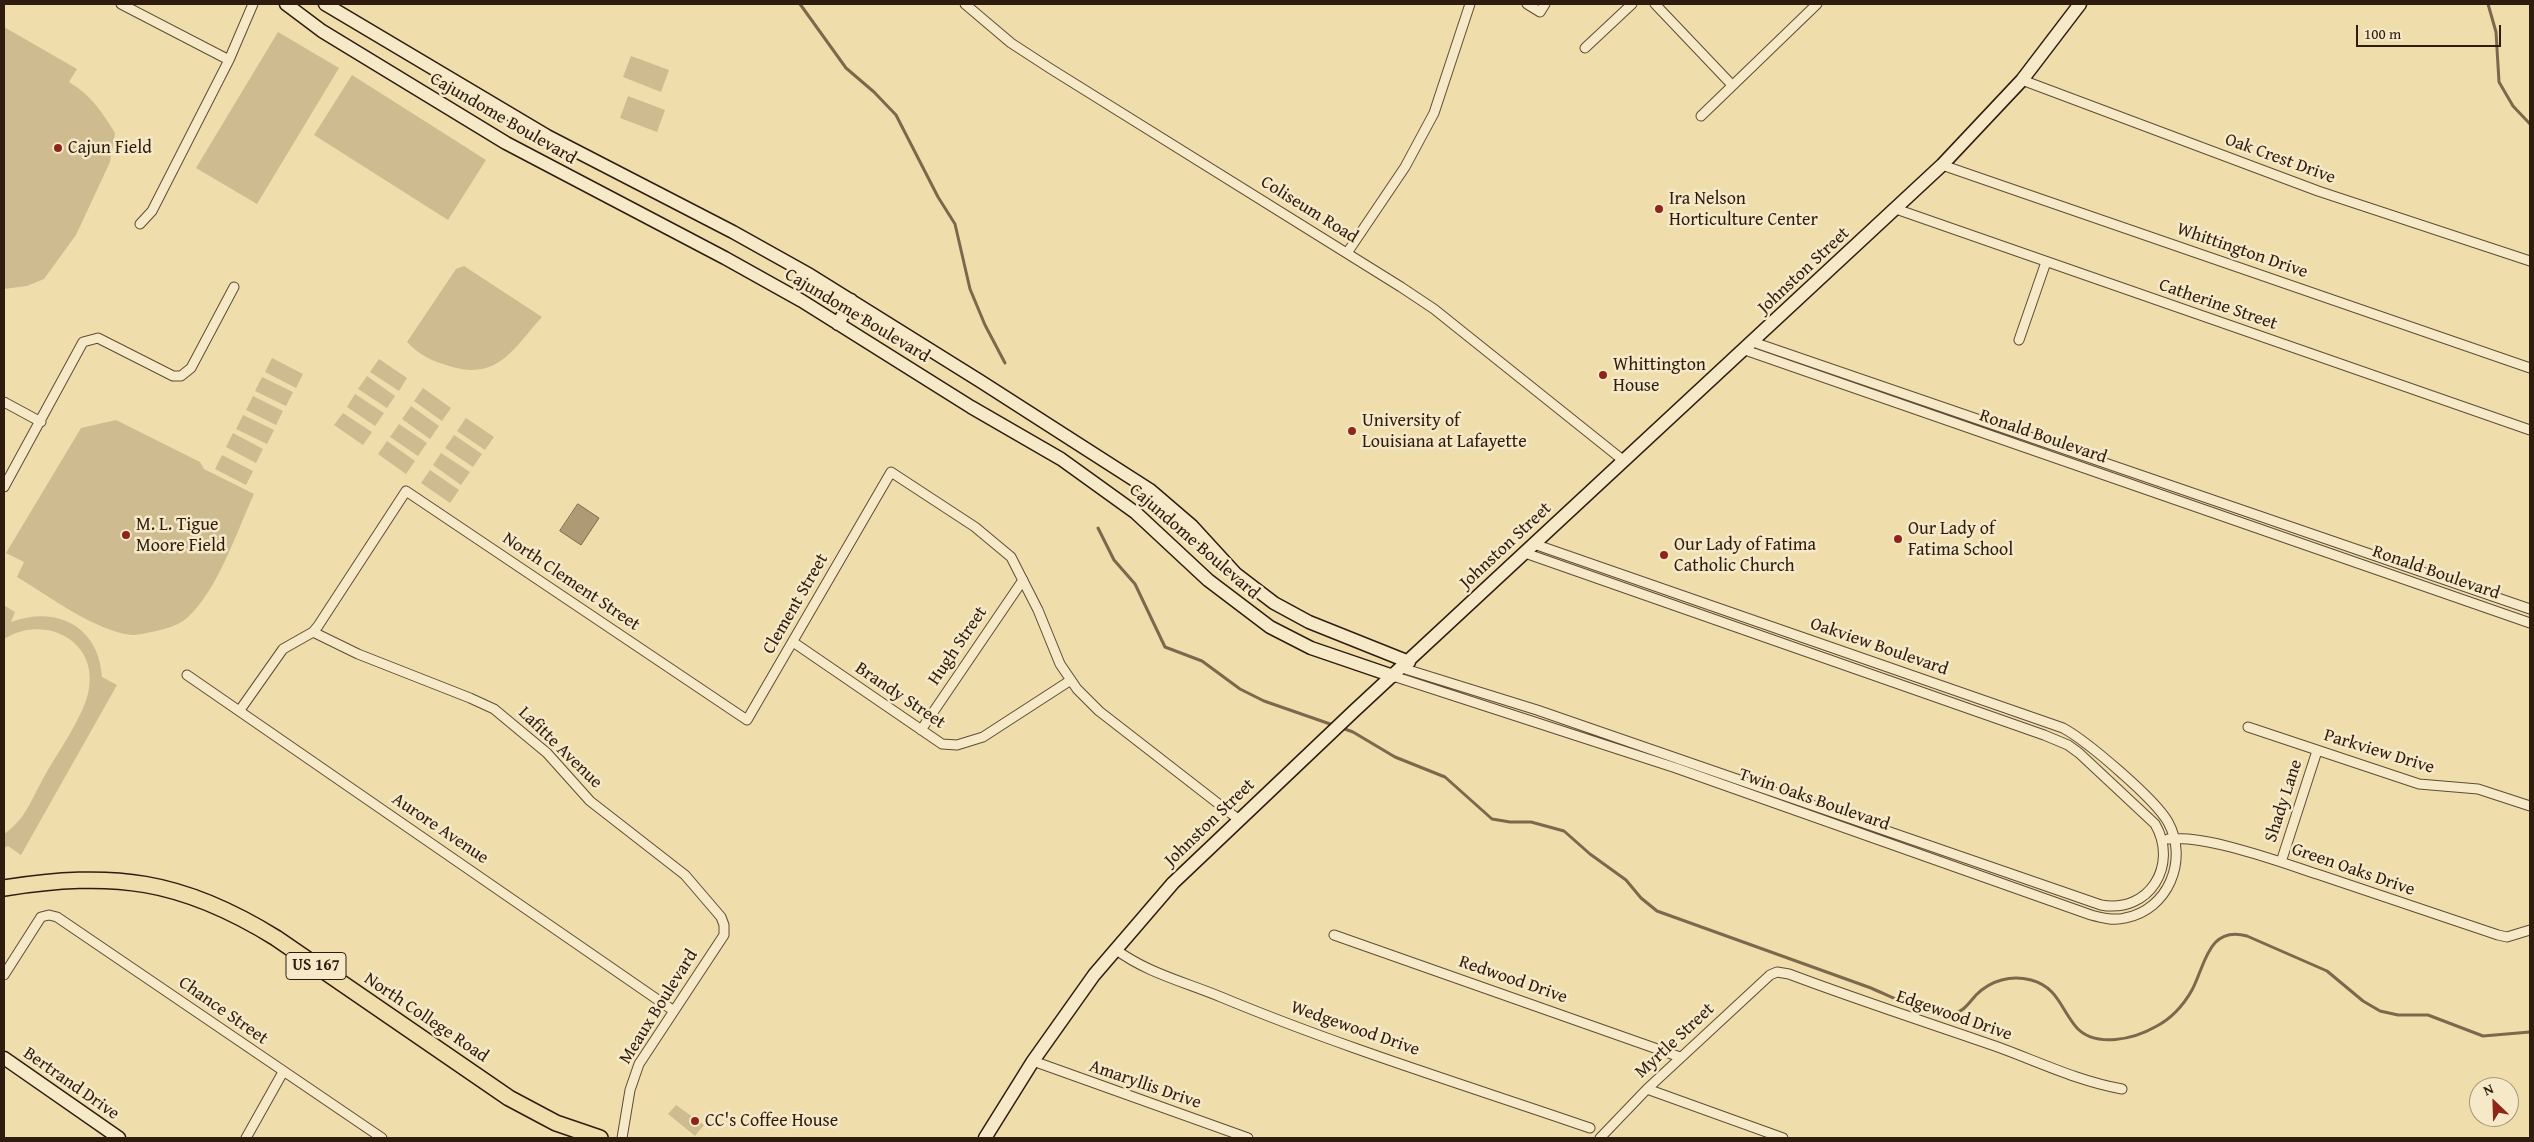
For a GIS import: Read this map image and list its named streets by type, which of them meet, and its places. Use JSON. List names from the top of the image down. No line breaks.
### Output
{"streets":{"main road":["US 167","North College Road"],"street":["Cajundome Boulevard","Oak Crest Drive","Coliseum Road","Whittington Drive","Johnston Street","Catherine Street","Ronald Boulevard","North Clement Street","Clement Street","Hugh Street","Oakview Boulevard","Brandy Street","Lafitte Avenue","Parkview Drive","Twin Oaks Boulevard","Shady Lane","Aurore Avenue","Green Oaks Drive","Redwood Drive","Meaux Boulevard","Chance Street","Edgewood Drive","Wedgewood Drive","Myrtle Street","Bertrand Drive","Amaryllis Drive"]},"crossings":[["Cajundome Boulevard","Johnston Street"],["Cajundome Boulevard","Twin Oaks Boulevard"],["Oak Crest Drive","Johnston Street"],["Coliseum Road","Johnston Street"],["Whittington Drive","Johnston Street"],["Johnston Street","Catherine Street"],["Johnston Street","Ronald Boulevard"],["Johnston Street","Oakview Boulevard"],["Johnston Street","Twin Oaks Boulevard"],["Johnston Street","Wedgewood Drive"],["Johnston Street","Amaryllis Drive"],["North Clement Street","Clement Street"],["North Clement Street","Lafitte Avenue"],["Clement Street","Hugh Street"],["Clement Street","Brandy Street"],["Hugh Street","Brandy Street"],["Oakview Boulevard","Twin Oaks Boulevard"],["Oakview Boulevard","Green Oaks Drive"],["Lafitte Avenue","Meaux Boulevard"],["Parkview Drive","Shady Lane"],["Twin Oaks Boulevard","Green Oaks Drive"],["Shady Lane","Green Oaks Drive"],["Aurore Avenue","Meaux Boulevard"],["Redwood Drive","Myrtle Street"],["Edgewood Drive","Myrtle Street"]],"places":["Cajun Field","Ira Nelson Horticulture Center","Whittington House","University of Louisiana at Lafayette","M. L. Tigue Moore Field","Our Lady of Fatima School","Our Lady of Fatima Catholic Church","CC's Coffee House"],"scale_bar":"100 m","north":"top left"}
